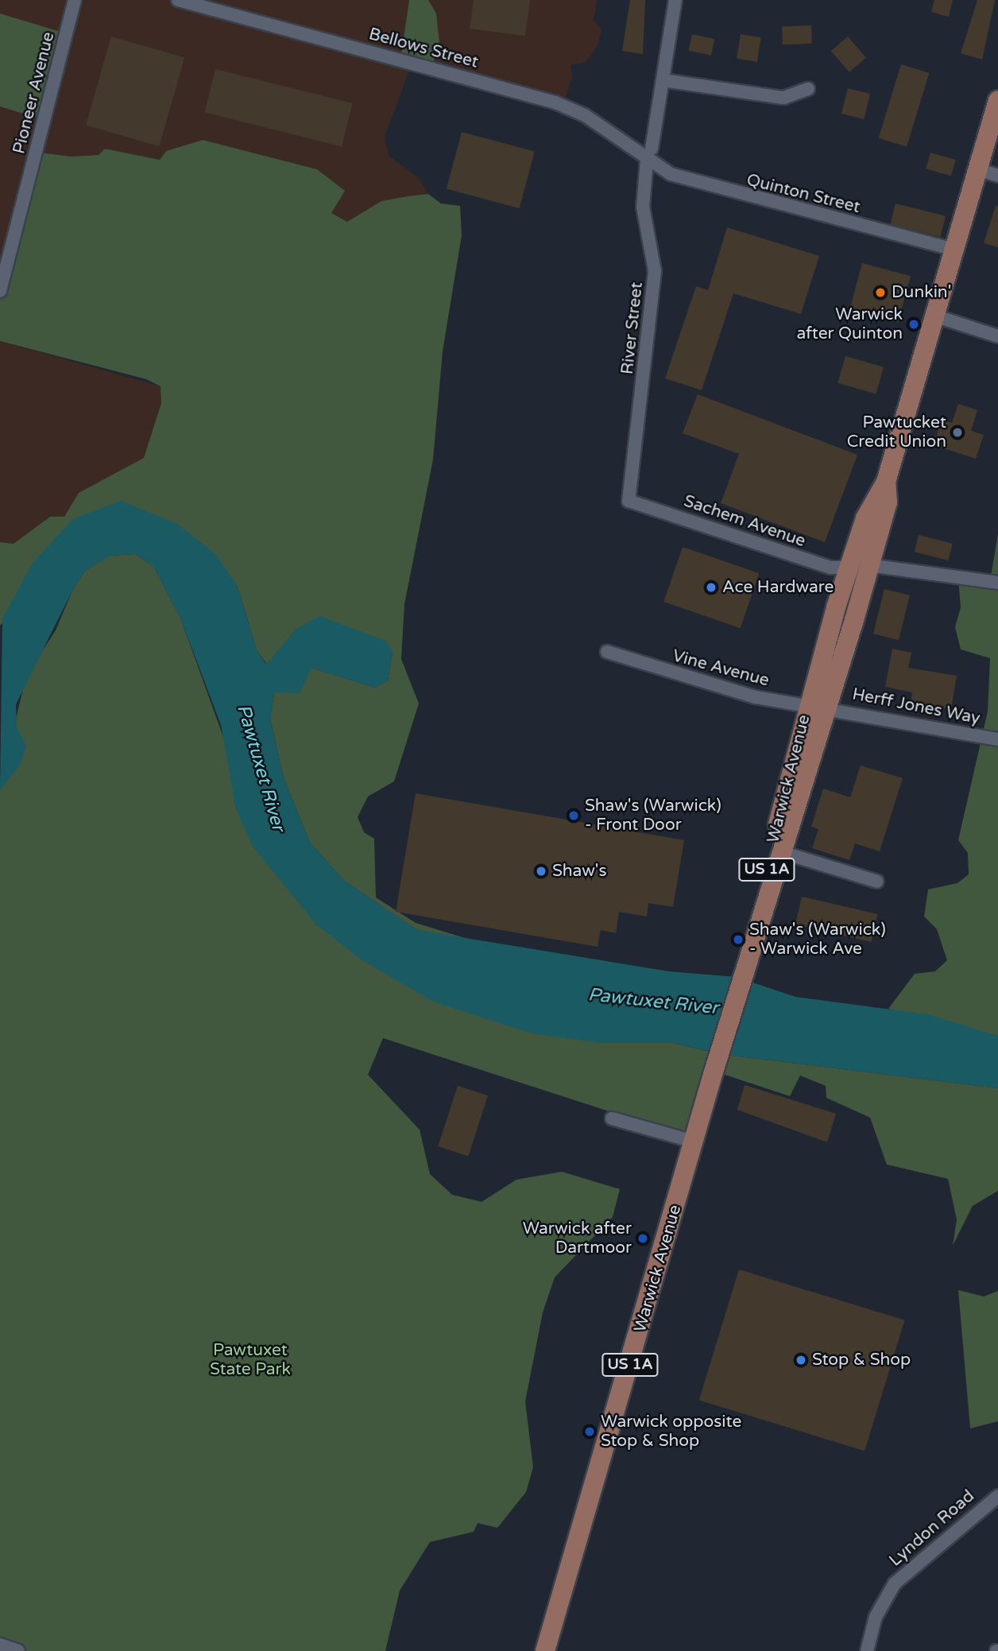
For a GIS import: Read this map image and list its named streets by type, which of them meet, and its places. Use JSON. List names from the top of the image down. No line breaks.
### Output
{"streets":{"main road":["Warwick Avenue","US 1A"],"street":["Bellows Street","Pioneer Avenue","Quinton Street","River Street","Sachem Avenue","Vine Avenue","Herff Jones Way","Lyndon Road"]},"crossings":[["Bellows Street","Quinton Street"],["Bellows Street","River Street"],["Quinton Street","River Street"],["Quinton Street","Warwick Avenue"],["River Street","Sachem Avenue"],["Sachem Avenue","Warwick Avenue"],["Vine Avenue","Herff Jones Way"],["Vine Avenue","Warwick Avenue"],["Herff Jones Way","Warwick Avenue"]],"water":["Pawtuxet River"],"parks":["Pawtuxet State Park"],"places":["Dunkin'","Warwick after Quinton","Pawtucket Credit Union","Ace Hardware","Shaw's (Warwick) - Front Door","Shaw's","Shaw's (Warwick) - Warwick Ave","Warwick after Dartmoor","Stop & Shop","Warwick opposite Stop & Shop"]}
